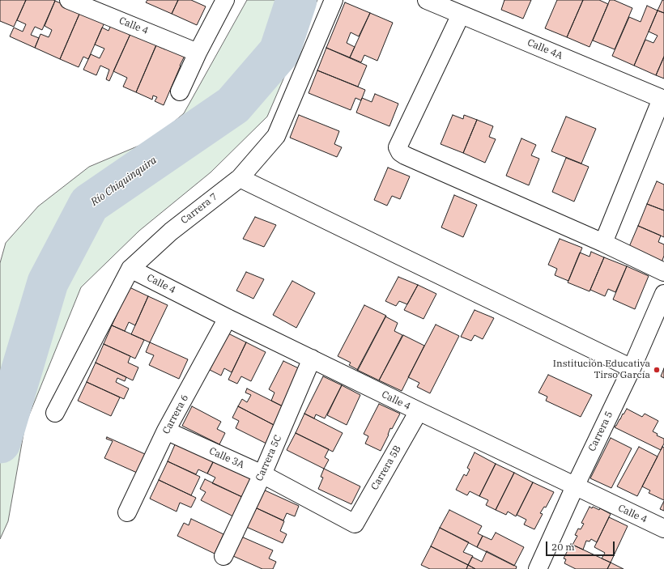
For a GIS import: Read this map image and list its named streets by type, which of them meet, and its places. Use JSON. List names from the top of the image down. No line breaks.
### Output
{"streets":{"street":["Calle 4","Calle 4A","Carrera 7","Carrera 6","Carrera 5","Calle 3A","Carrera 5C","Carrera 5B"]},"crossings":[["Calle 4","Carrera 7"],["Calle 4","Carrera 6"],["Calle 4","Carrera 5"],["Calle 4","Carrera 5C"],["Calle 4","Carrera 5B"],["Carrera 6","Calle 3A"],["Calle 3A","Carrera 5C"],["Calle 3A","Carrera 5B"]],"water":["Río Chiquinquira"],"places":["Institución Educativa Tirso García"],"scale_bar":"20 m"}
